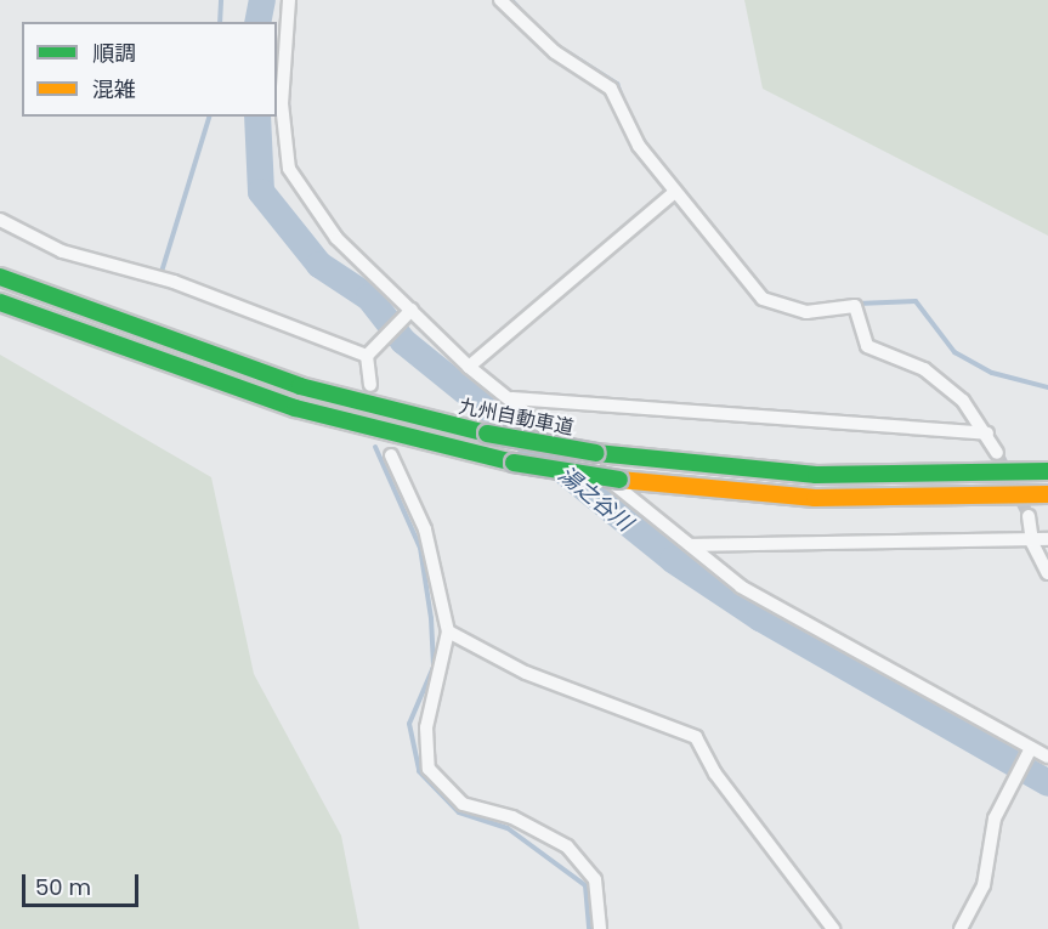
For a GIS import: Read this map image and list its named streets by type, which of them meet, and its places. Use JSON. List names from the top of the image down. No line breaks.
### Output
{"streets":{"highway":["九州自動車道"]},"water":["湯之谷川"],"legend":["順調","混雑"],"scale_bar":"50 m"}
